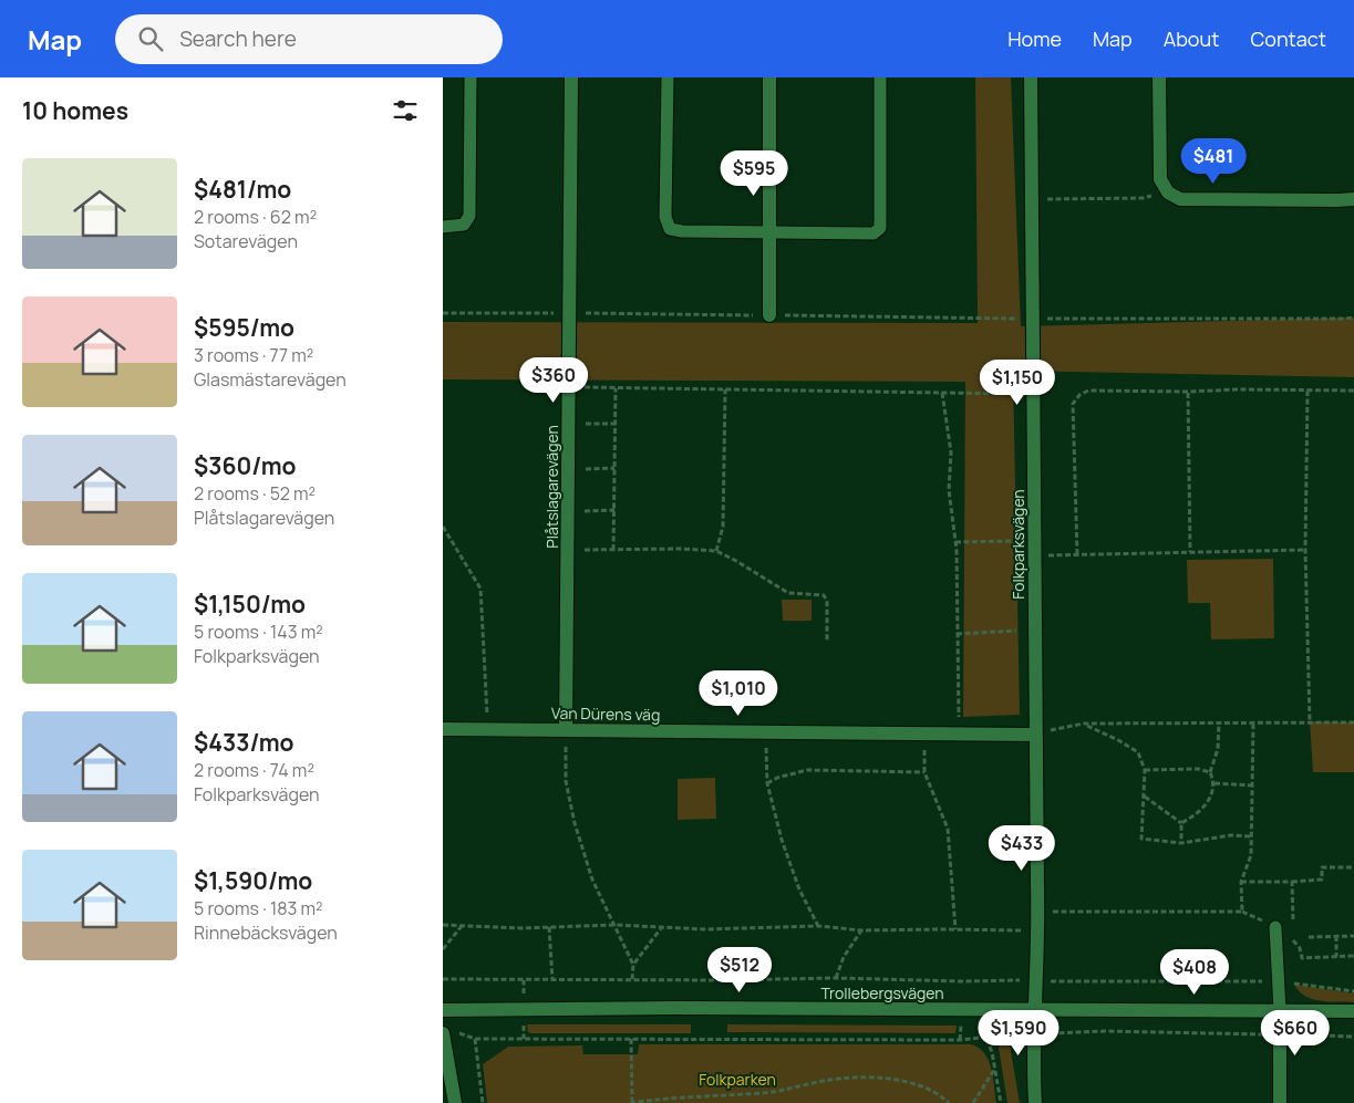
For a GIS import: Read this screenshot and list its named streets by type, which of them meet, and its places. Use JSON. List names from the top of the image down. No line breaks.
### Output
{"streets":{"street":["Plåtslagarevägen","Folkparksvägen","Van Dürens väg","Trollebergsvägen"]},"crossings":[["Plåtslagarevägen","Van Dürens väg"],["Folkparksvägen","Van Dürens väg"],["Folkparksvägen","Trollebergsvägen"]],"parks":["Folkparken"],"page":{"header":"Map","search":"Search here","nav":["Home","Map","About","Contact"],"heading":"10 homes","price":["$481","$595","$360","$1,150","$1,010","$433","$512","$408","$1,590","$660"],"list":[{"name":"$481/mo","note":"2 rooms · 62 m² · Sotarevägen"},{"name":"$595/mo","note":"3 rooms · 77 m² · Glasmästarevägen"},{"name":"$360/mo","note":"2 rooms · 52 m² · Plåtslagarevägen"},{"name":"$1,150/mo","note":"5 rooms · 143 m² · Folkparksvägen"},{"name":"$433/mo","note":"2 rooms · 74 m² · Folkparksvägen"},{"name":"$1,590/mo","note":"5 rooms · 183 m² · Rinnebäcksvägen"}]}}
